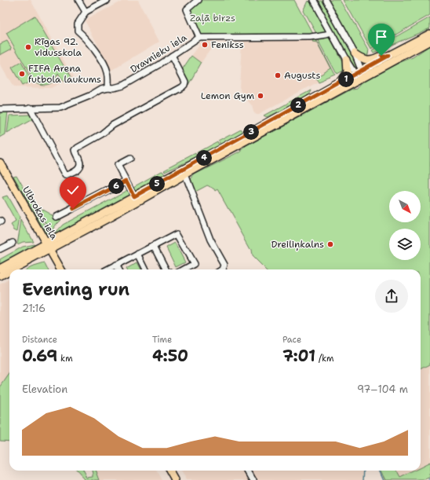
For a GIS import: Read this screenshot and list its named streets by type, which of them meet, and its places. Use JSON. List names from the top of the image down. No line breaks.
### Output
{"streets":{"main road":["Ulbrokas iela"],"street":["Dravnieku iela"]},"parks":["Zaļā birzs"],"places":["Fenikss","Rīgas 92. vidusskola","FIFA Arena futbola laukums","Augusts","Lemon Gym","Dreiliņkalns"],"north":"bottom right","page":{"pins":["1","2","3","4","5","6"],"heading":["Evening run","21:16"],"stats":[["Distance","0.69 km"],["Time","4:50"],["Pace","7:01 /km"]],"chart":["Elevation","97–104 m"]}}
